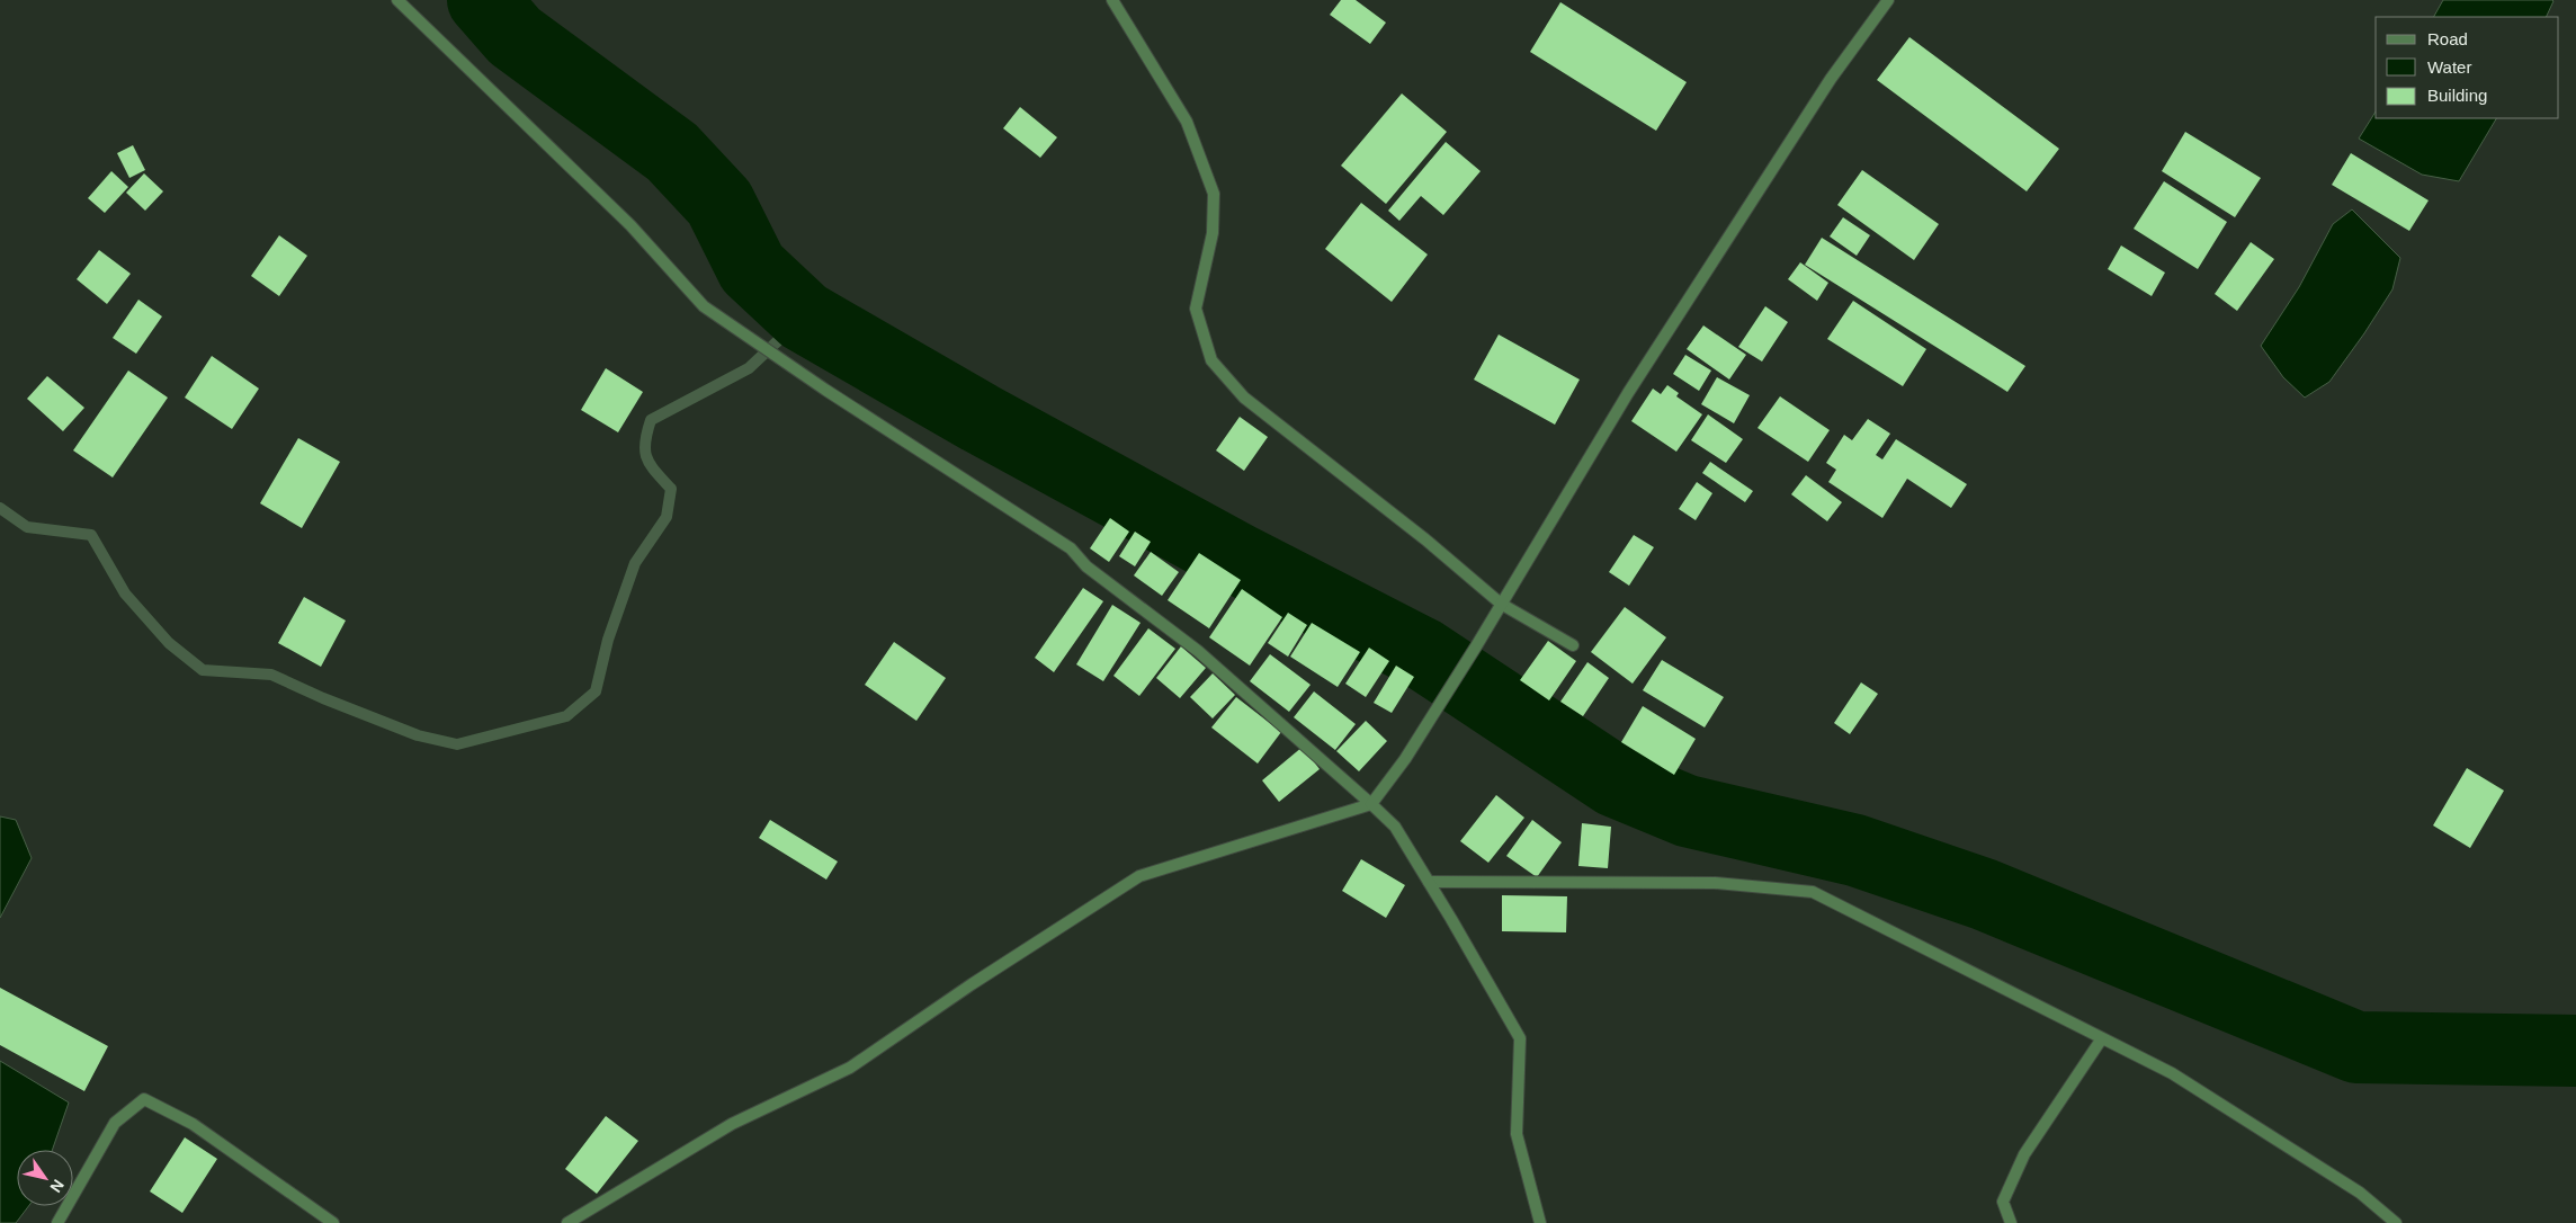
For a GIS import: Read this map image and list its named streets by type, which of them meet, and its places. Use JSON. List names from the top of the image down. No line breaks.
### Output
{"legend":["Road","Water","Building"],"north":"bottom right"}
